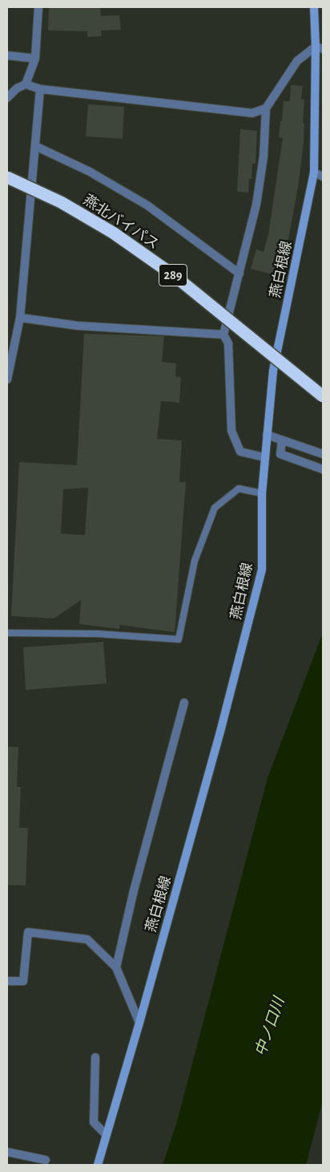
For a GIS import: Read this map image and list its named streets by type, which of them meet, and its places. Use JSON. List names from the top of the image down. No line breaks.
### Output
{"streets":{"highway":["燕北バイパス","289"],"main road":["燕白根線"]},"water":["中ノ口川"]}
